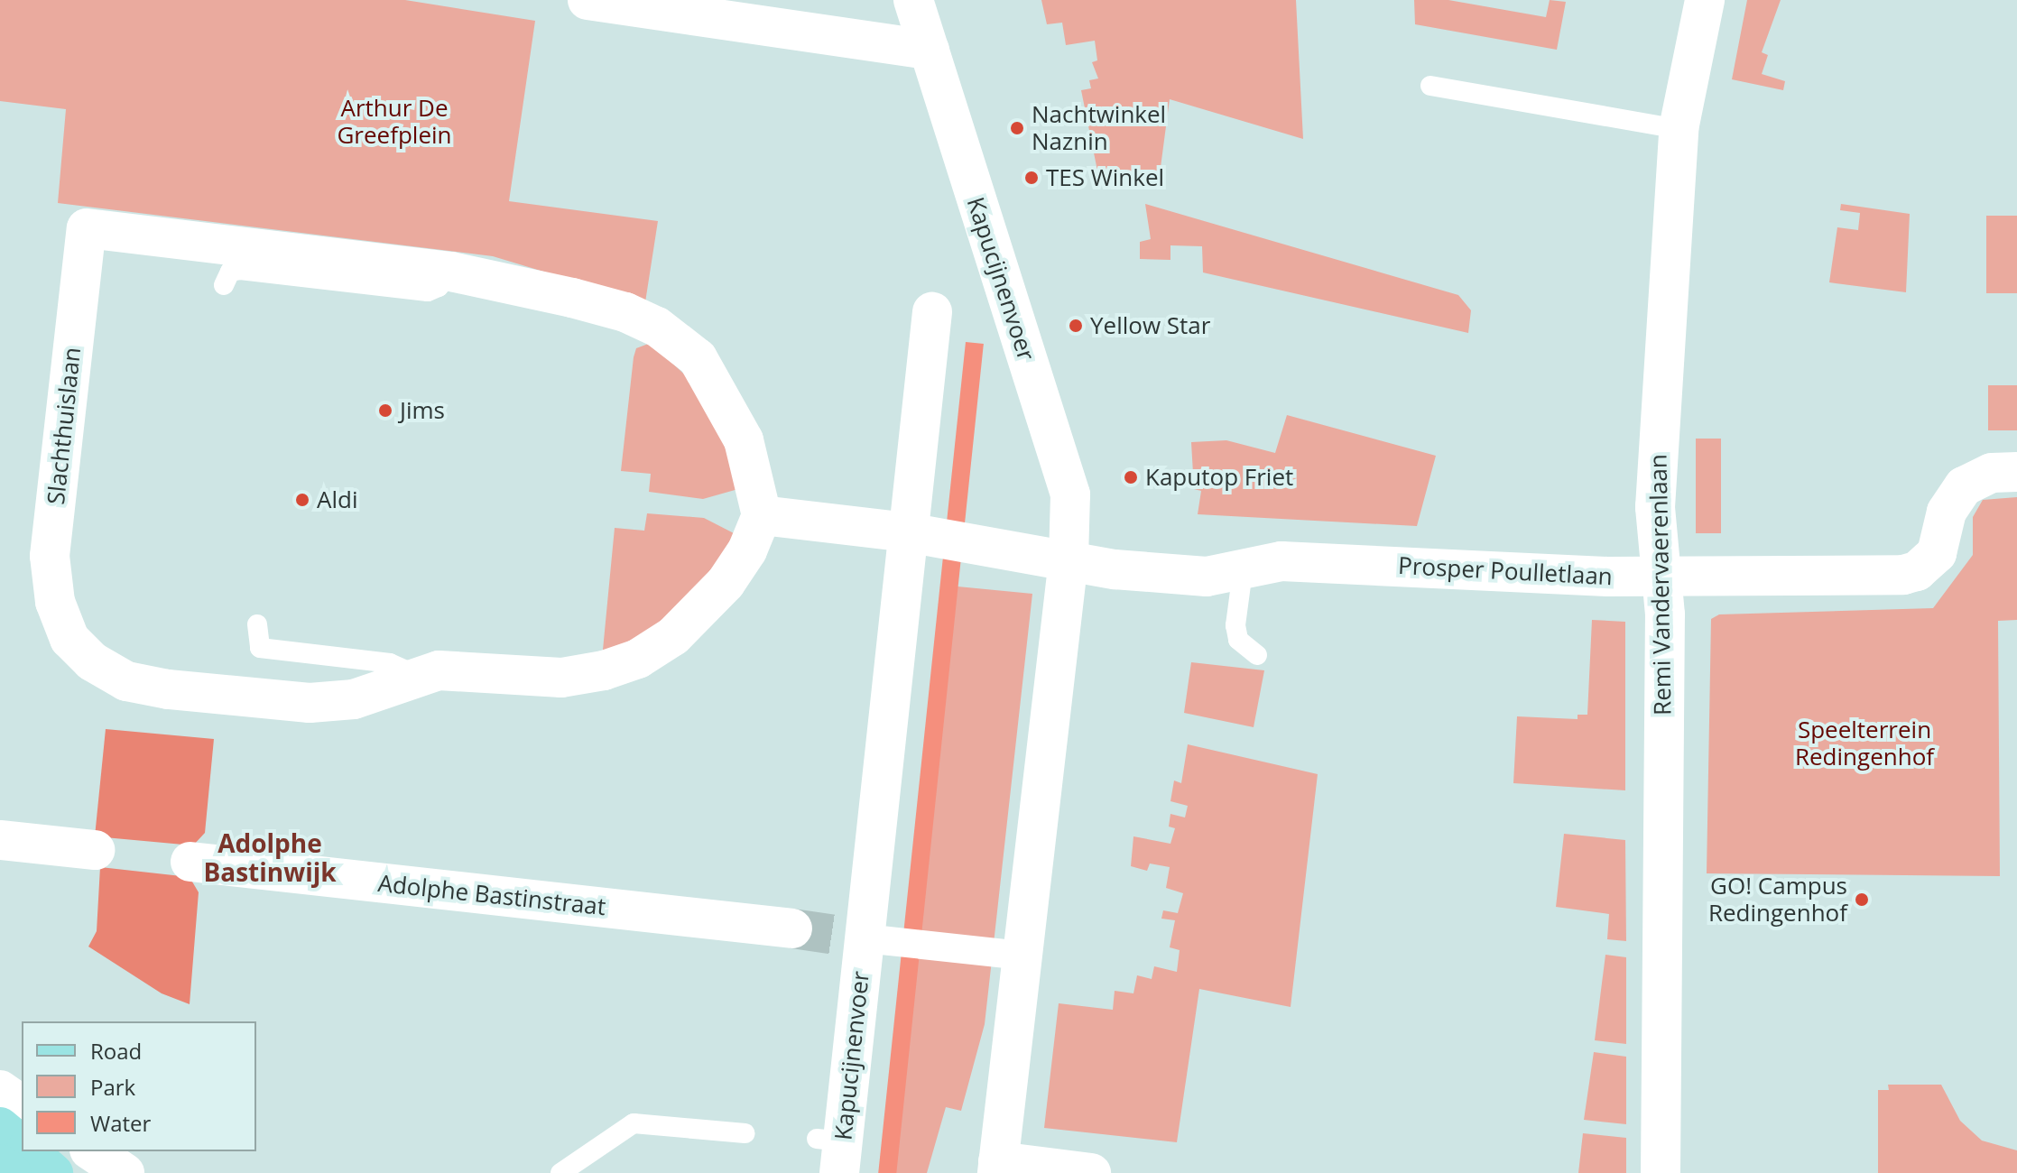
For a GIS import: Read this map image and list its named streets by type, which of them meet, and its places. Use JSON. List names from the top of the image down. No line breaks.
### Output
{"streets":{"street":["Kapucijnenvoer","Slachthuislaan","Prosper Poulletlaan","Remi Vandervaerenlaan","Adolphe Bastinstraat"]},"crossings":[["Kapucijnenvoer","Prosper Poulletlaan"],["Prosper Poulletlaan","Remi Vandervaerenlaan"]],"districts":["Adolphe Bastinwijk"],"parks":["Arthur De Greefplein","Speelterrein Redingenhof"],"places":["Nachtwinkel Naznin","TES Winkel","Yellow Star","Jims","Kaputop Friet","Aldi","GO! Campus Redingenhof"],"legend":["Road","Park","Water"]}
